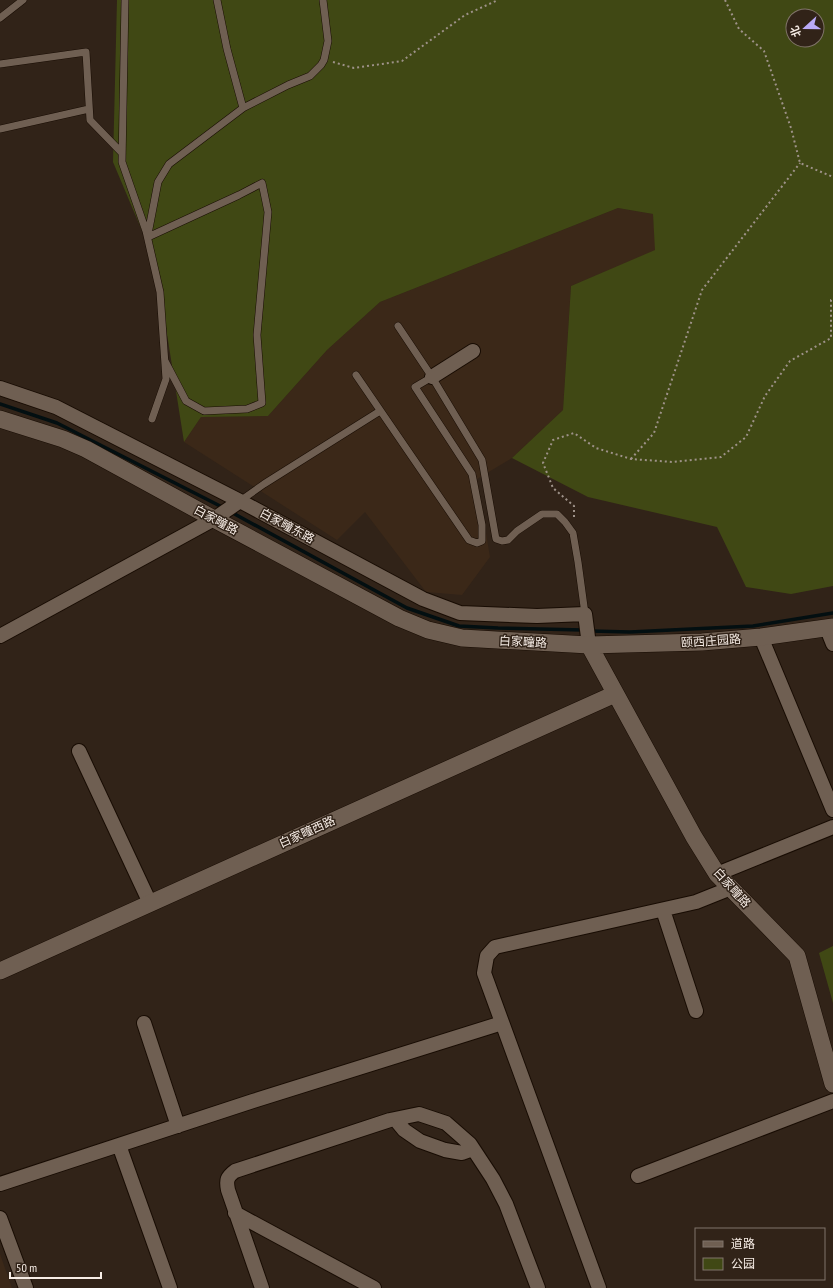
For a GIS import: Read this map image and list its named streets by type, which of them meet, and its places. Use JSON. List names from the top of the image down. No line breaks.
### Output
{"streets":{"street":["白家疃路","白家疃东路","颐西庄园路","白家疃西路"]},"crossings":[["白家疃路","白家疃东路"],["白家疃路","颐西庄园路"],["白家疃路","白家疃西路"],["白家疃东路","颐西庄园路"]],"legend":["道路","公园"],"scale_bar":"50 m","north":"left"}
